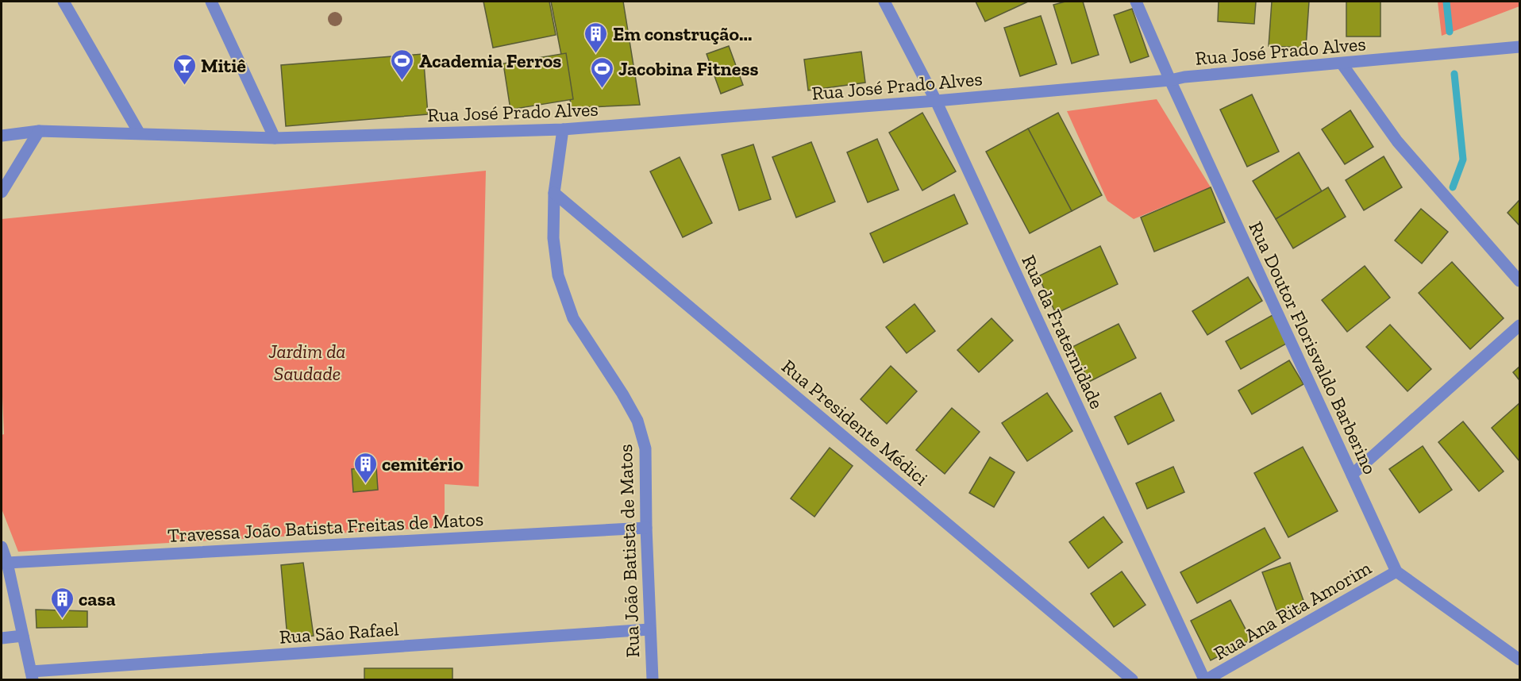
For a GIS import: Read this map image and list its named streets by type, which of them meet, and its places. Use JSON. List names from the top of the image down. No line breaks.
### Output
{"streets":{"street":["Rua José Prado Alves","Rua da Fraternidade","Rua Doutor Florisvaldo Barberino","Rua Presidente Médici","Travessa João Batista Freitas de Matos","Rua João Batista de Matos","Rua Ana Rita Amorim","Rua São Rafael"]},"crossings":[["Rua José Prado Alves","Rua da Fraternidade"],["Rua José Prado Alves","Rua Doutor Florisvaldo Barberino"],["Rua José Prado Alves","Rua João Batista de Matos"],["Rua da Fraternidade","Rua Ana Rita Amorim"],["Rua Doutor Florisvaldo Barberino","Rua Ana Rita Amorim"],["Rua Presidente Médici","Rua João Batista de Matos"],["Travessa João Batista Freitas de Matos","Rua João Batista de Matos"],["Rua João Batista de Matos","Rua São Rafael"]],"parks":["Jardim da Saudade"],"places":{"building":["Em construção...","cemitério","casa"],"sports":["Academia Ferros","Jacobina Fitness"],"bar":["Mitiê"]}}
